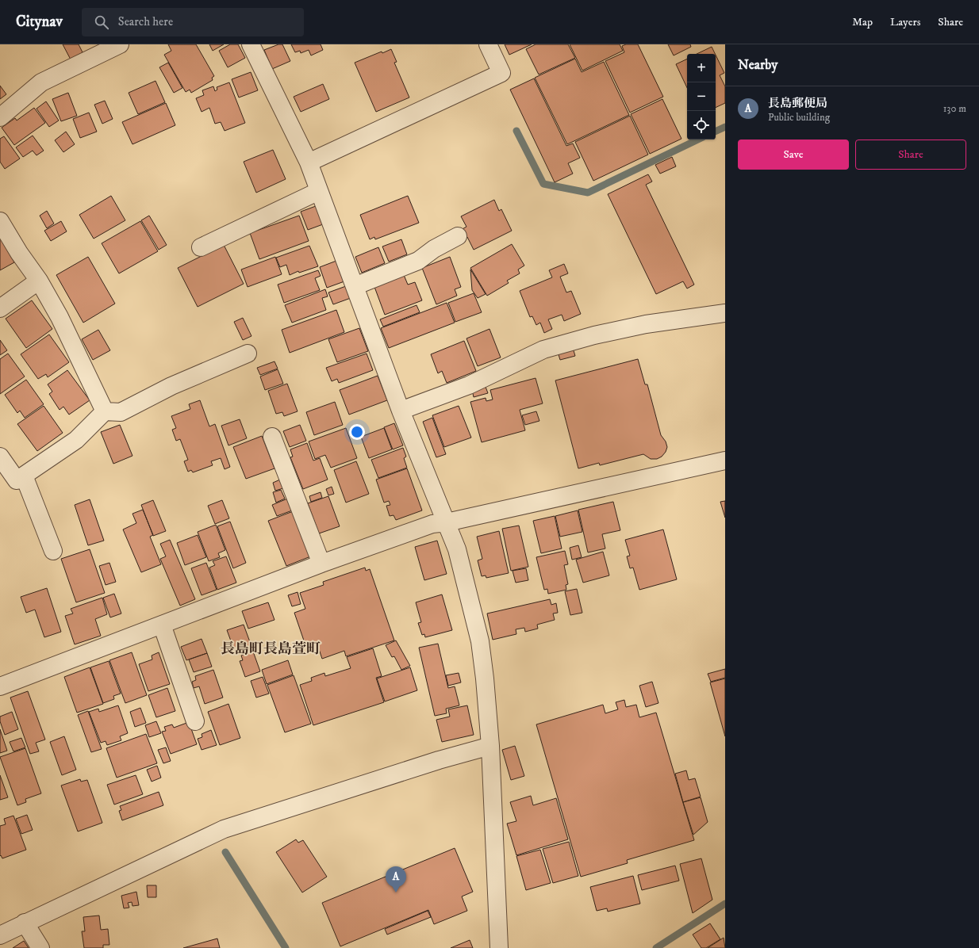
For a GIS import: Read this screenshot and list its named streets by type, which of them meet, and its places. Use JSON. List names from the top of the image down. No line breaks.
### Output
{"districts":["長島町長島萱町"],"page":{"header":"Citynav","search":"Search here","nav":["Map","Layers","Share"],"heading":"Nearby","map_buttons":["+","−"],"list":[{"mark":"A","name":"長島郵便局","note":"Public building","value":"130 m"}],"buttons":["Save","Share"],"pins":"A"}}
